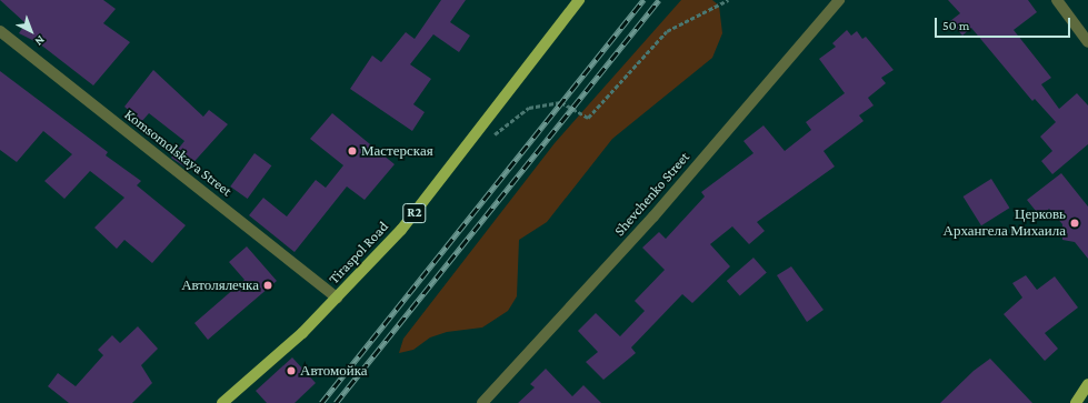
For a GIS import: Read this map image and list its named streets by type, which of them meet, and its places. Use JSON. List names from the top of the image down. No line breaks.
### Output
{"streets":{"main road":["R2","Tiraspol Road"],"street":["Komsomolskaya Street","Shevchenko Street"]},"crossings":[["Komsomolskaya Street","Tiraspol Road"]],"places":["Мастерская","Церковь Архангела Михаила","Автолялечка","Автомойка"],"scale_bar":"50 m","north":"bottom right"}
